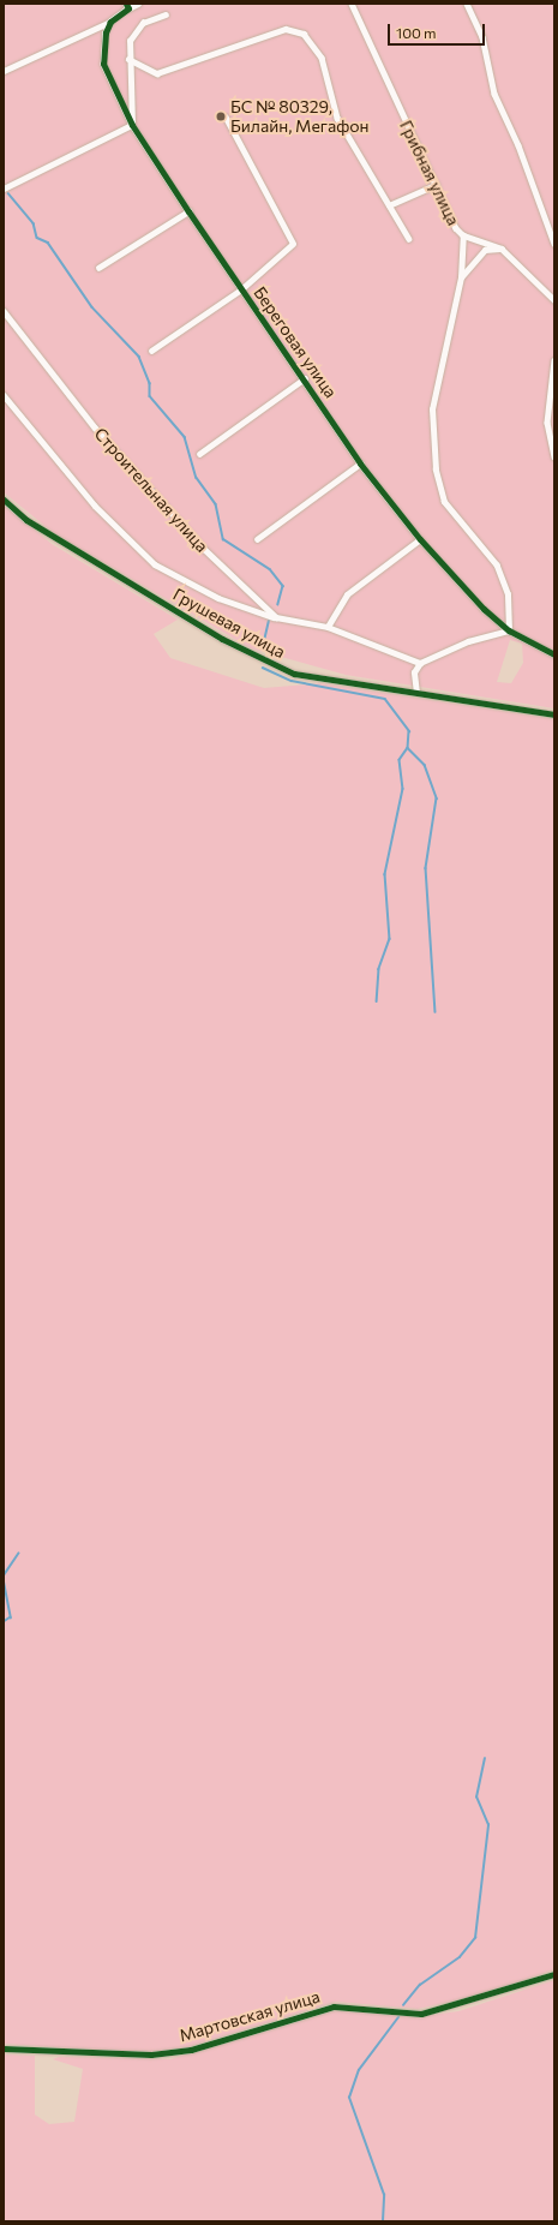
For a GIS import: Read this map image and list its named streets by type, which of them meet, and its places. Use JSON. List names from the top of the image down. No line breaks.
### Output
{"streets":{"street":["Грибная улица","Береговая улица","Строительная улица","Грушевая улица","Мартовская улица"]},"places":["БС № 80329, Билайн, Мегафон"],"scale_bar":"100 m"}
